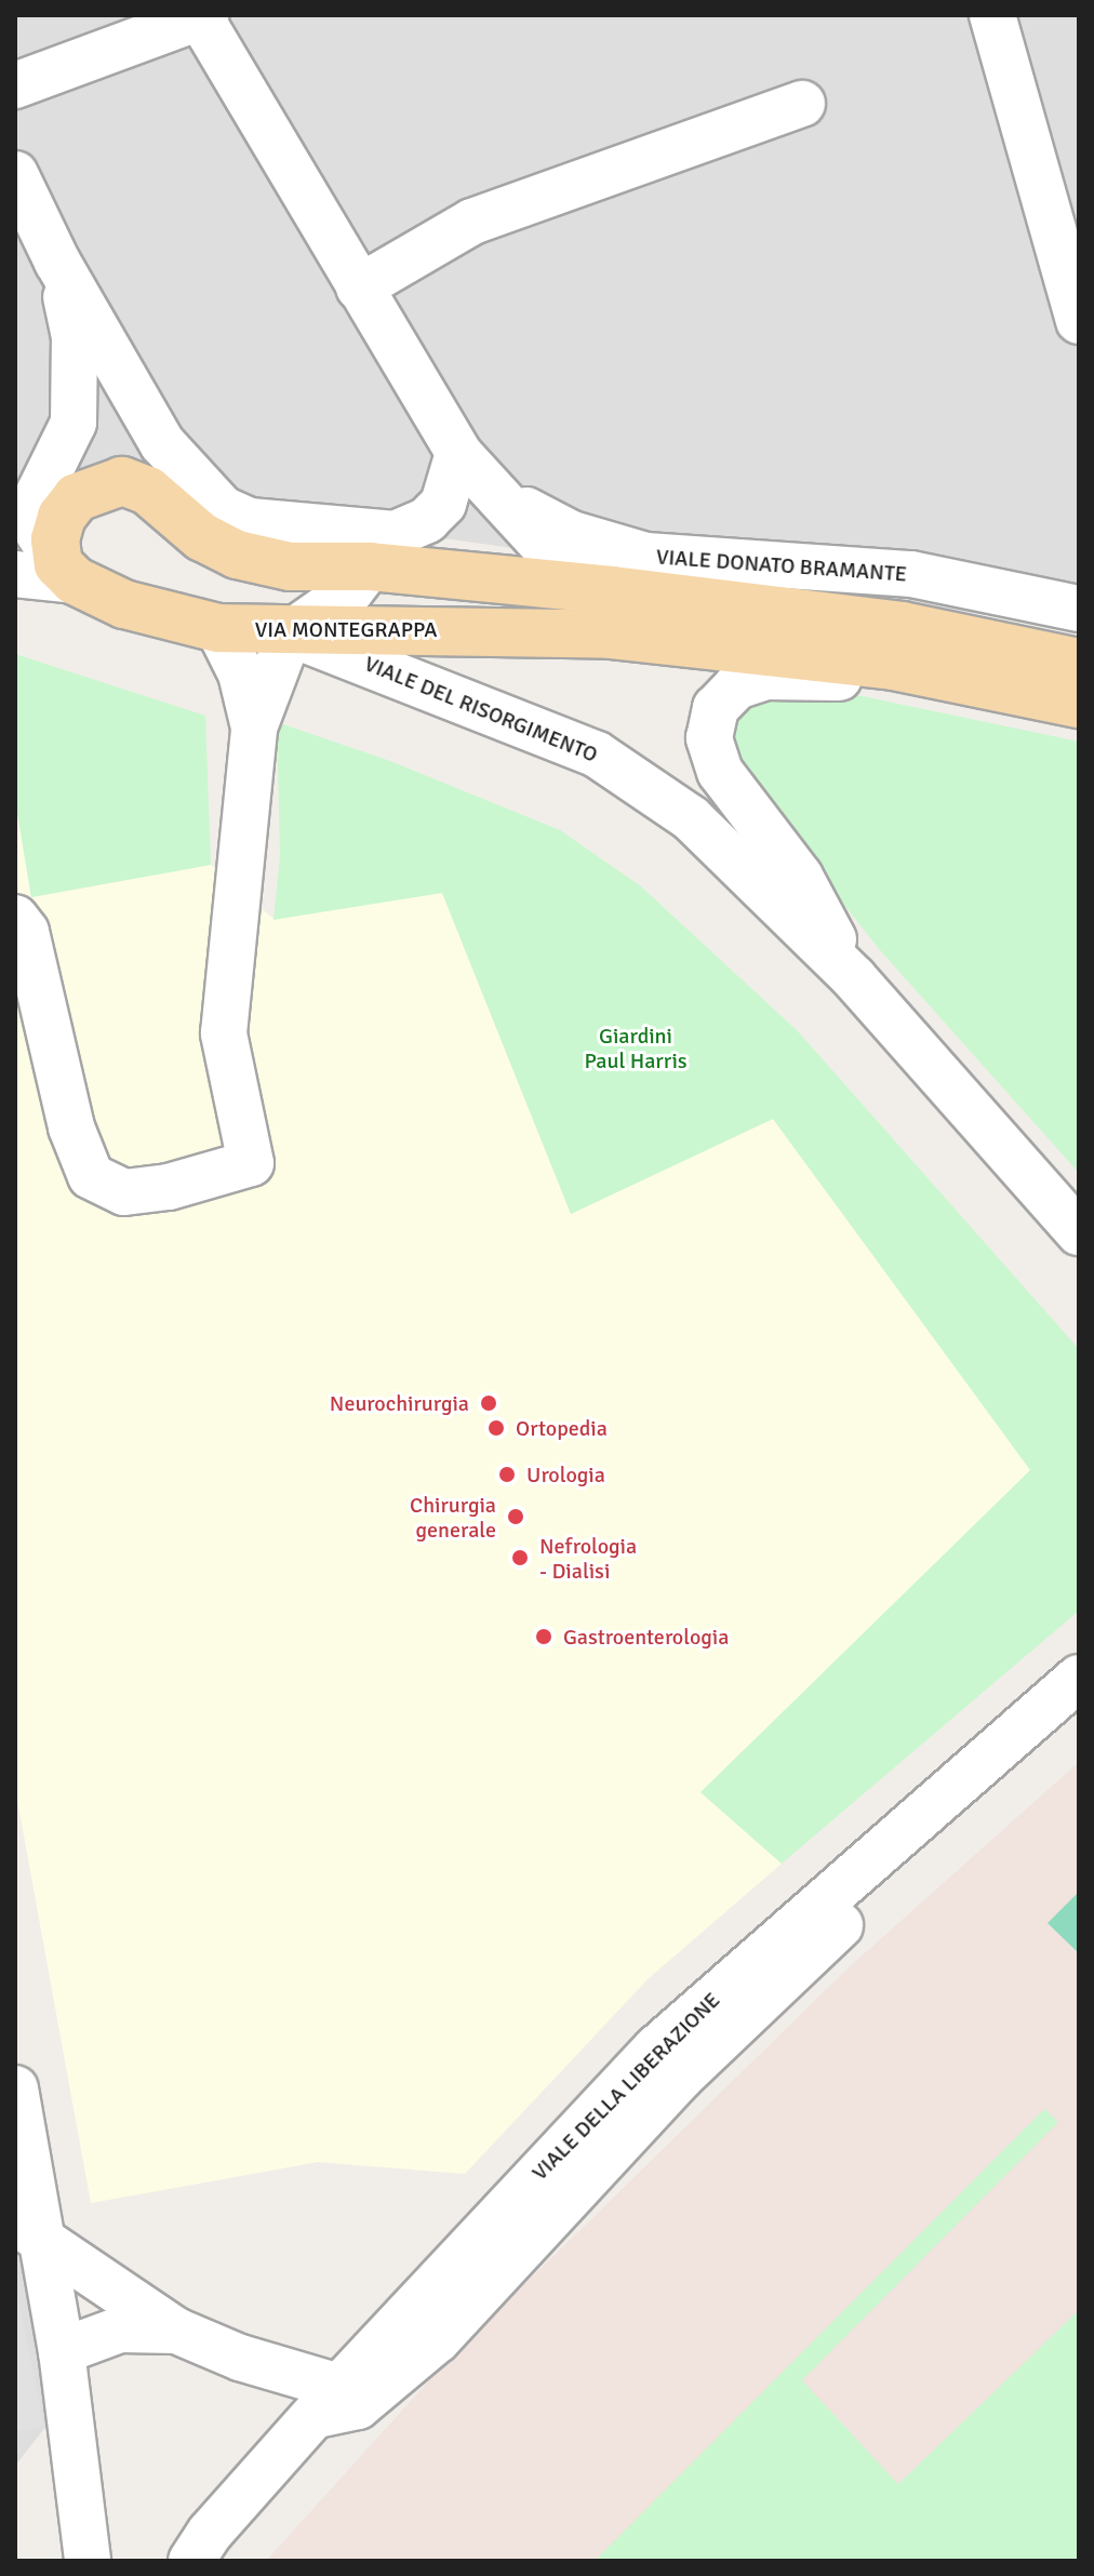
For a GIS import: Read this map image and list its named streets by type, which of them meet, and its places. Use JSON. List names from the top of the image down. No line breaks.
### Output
{"streets":{"main road":["VIA MONTEGRAPPA"],"street":["VIALE DONATO BRAMANTE","VIALE DEL RISORGIMENTO","VIALE DELLA LIBERAZIONE"]},"crossings":[["VIALE DONATO BRAMANTE","VIA MONTEGRAPPA"],["VIA MONTEGRAPPA","VIALE DEL RISORGIMENTO"]],"parks":["Giardini Paul Harris"],"places":["Neurochirurgia","Ortopedia","Urologia","Chirurgia generale","Nefrologia - Dialisi","Gastroenterologia"]}
